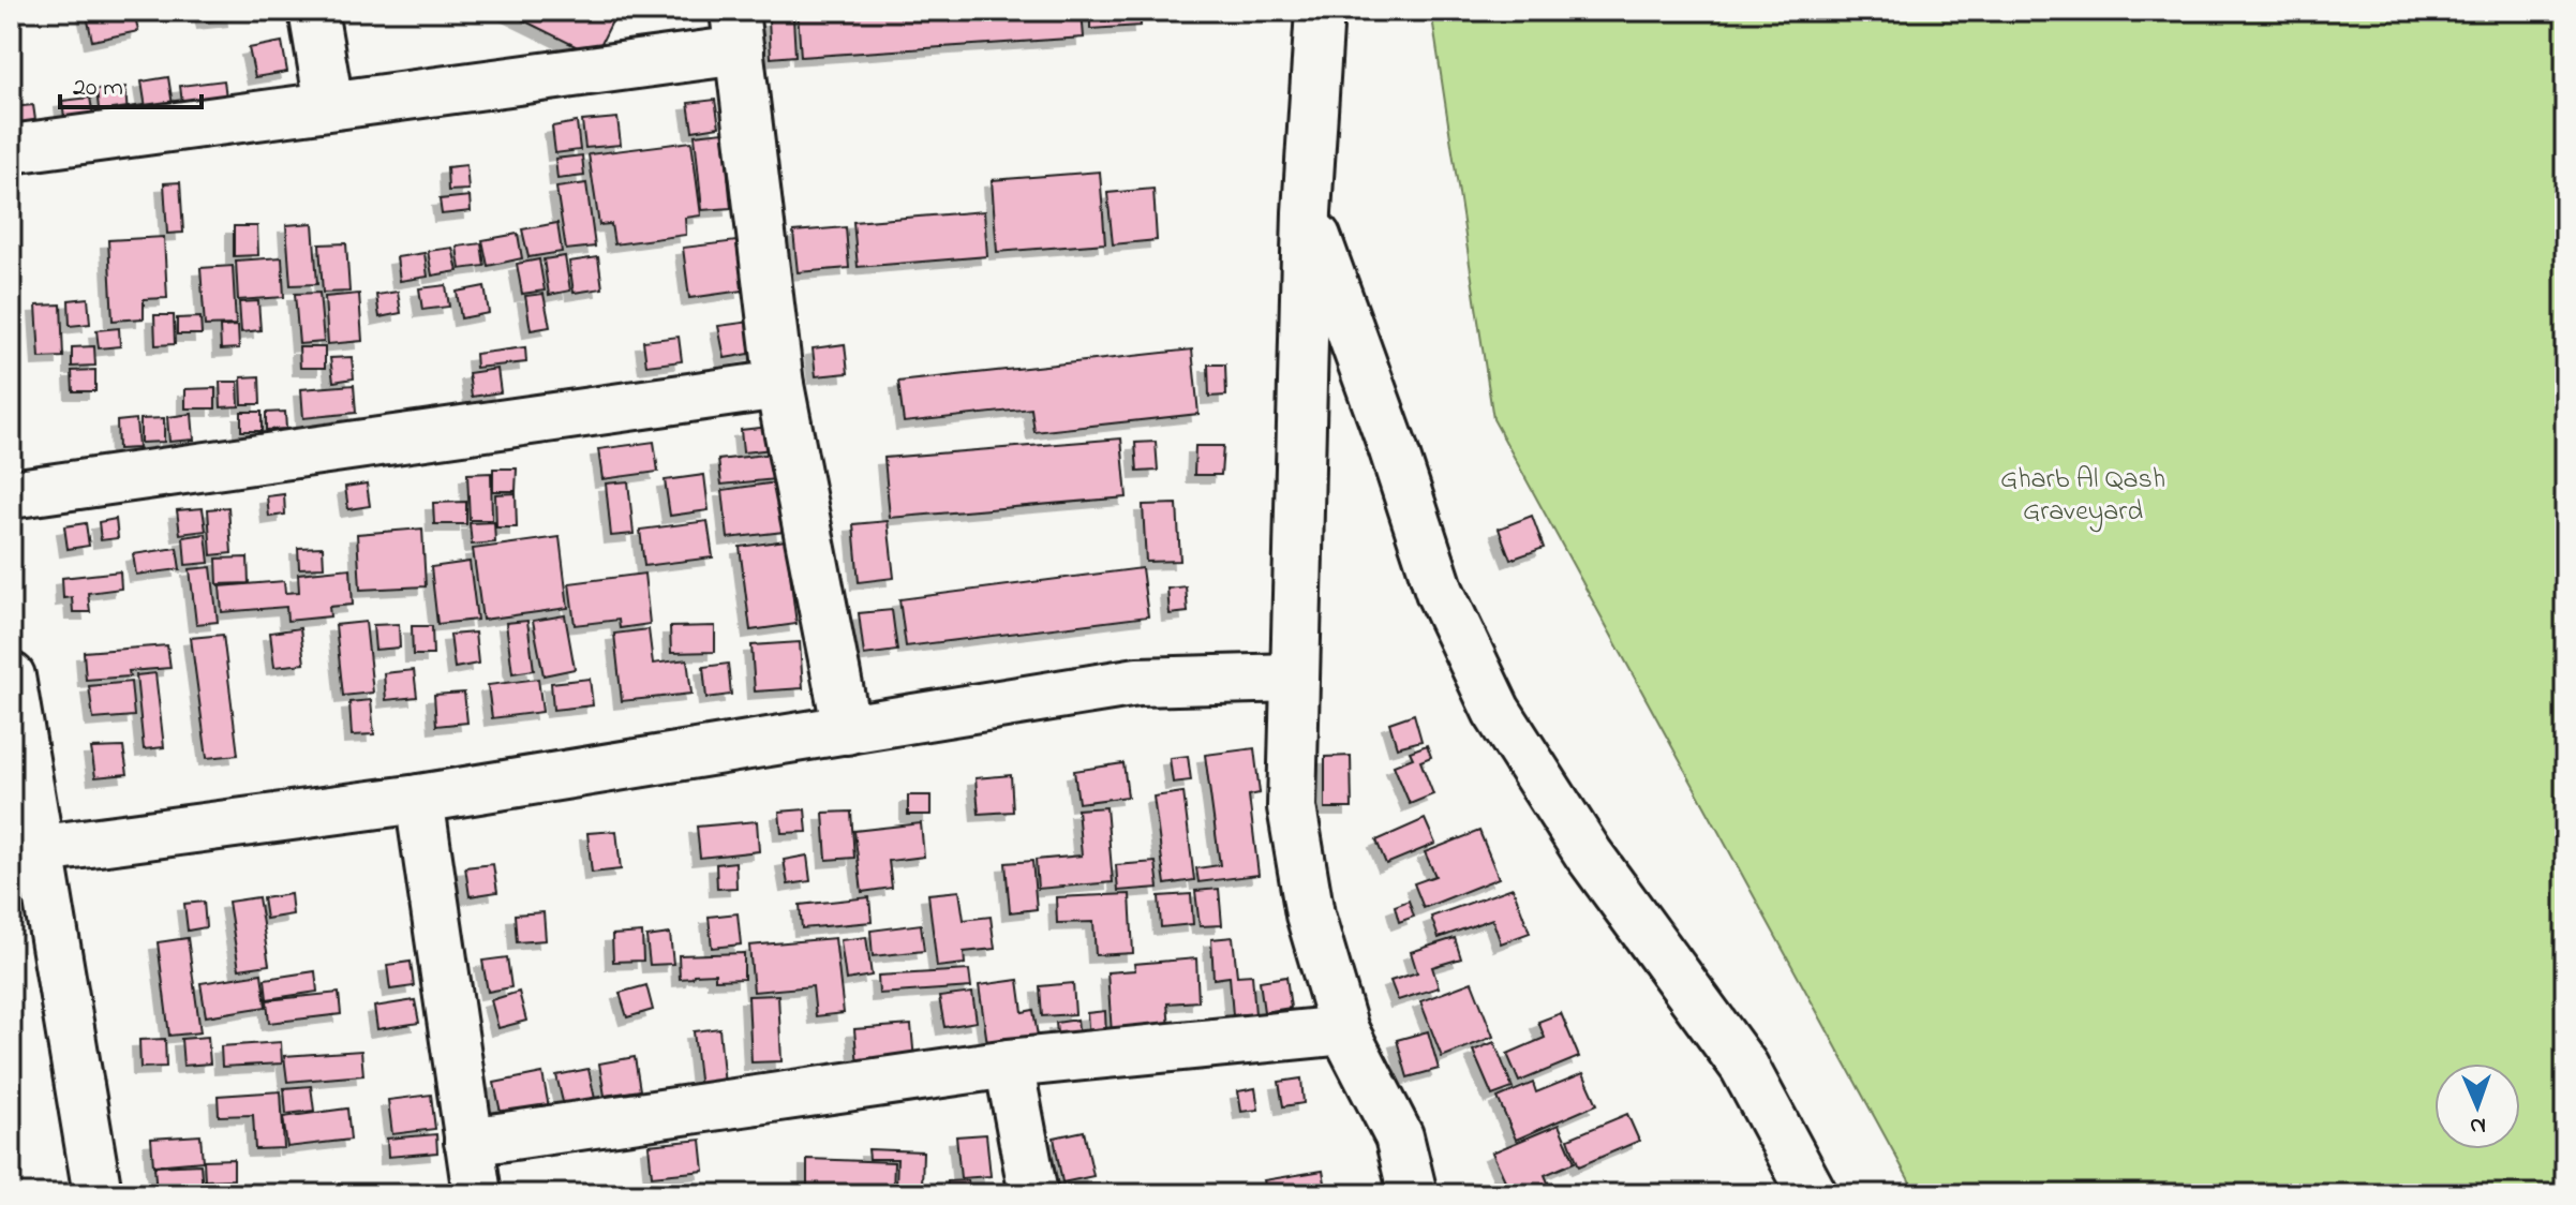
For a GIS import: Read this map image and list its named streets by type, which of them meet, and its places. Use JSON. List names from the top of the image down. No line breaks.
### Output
{"parks":["Gharb Al Qash Graveyard"],"scale_bar":"20 m","north":"bottom"}
